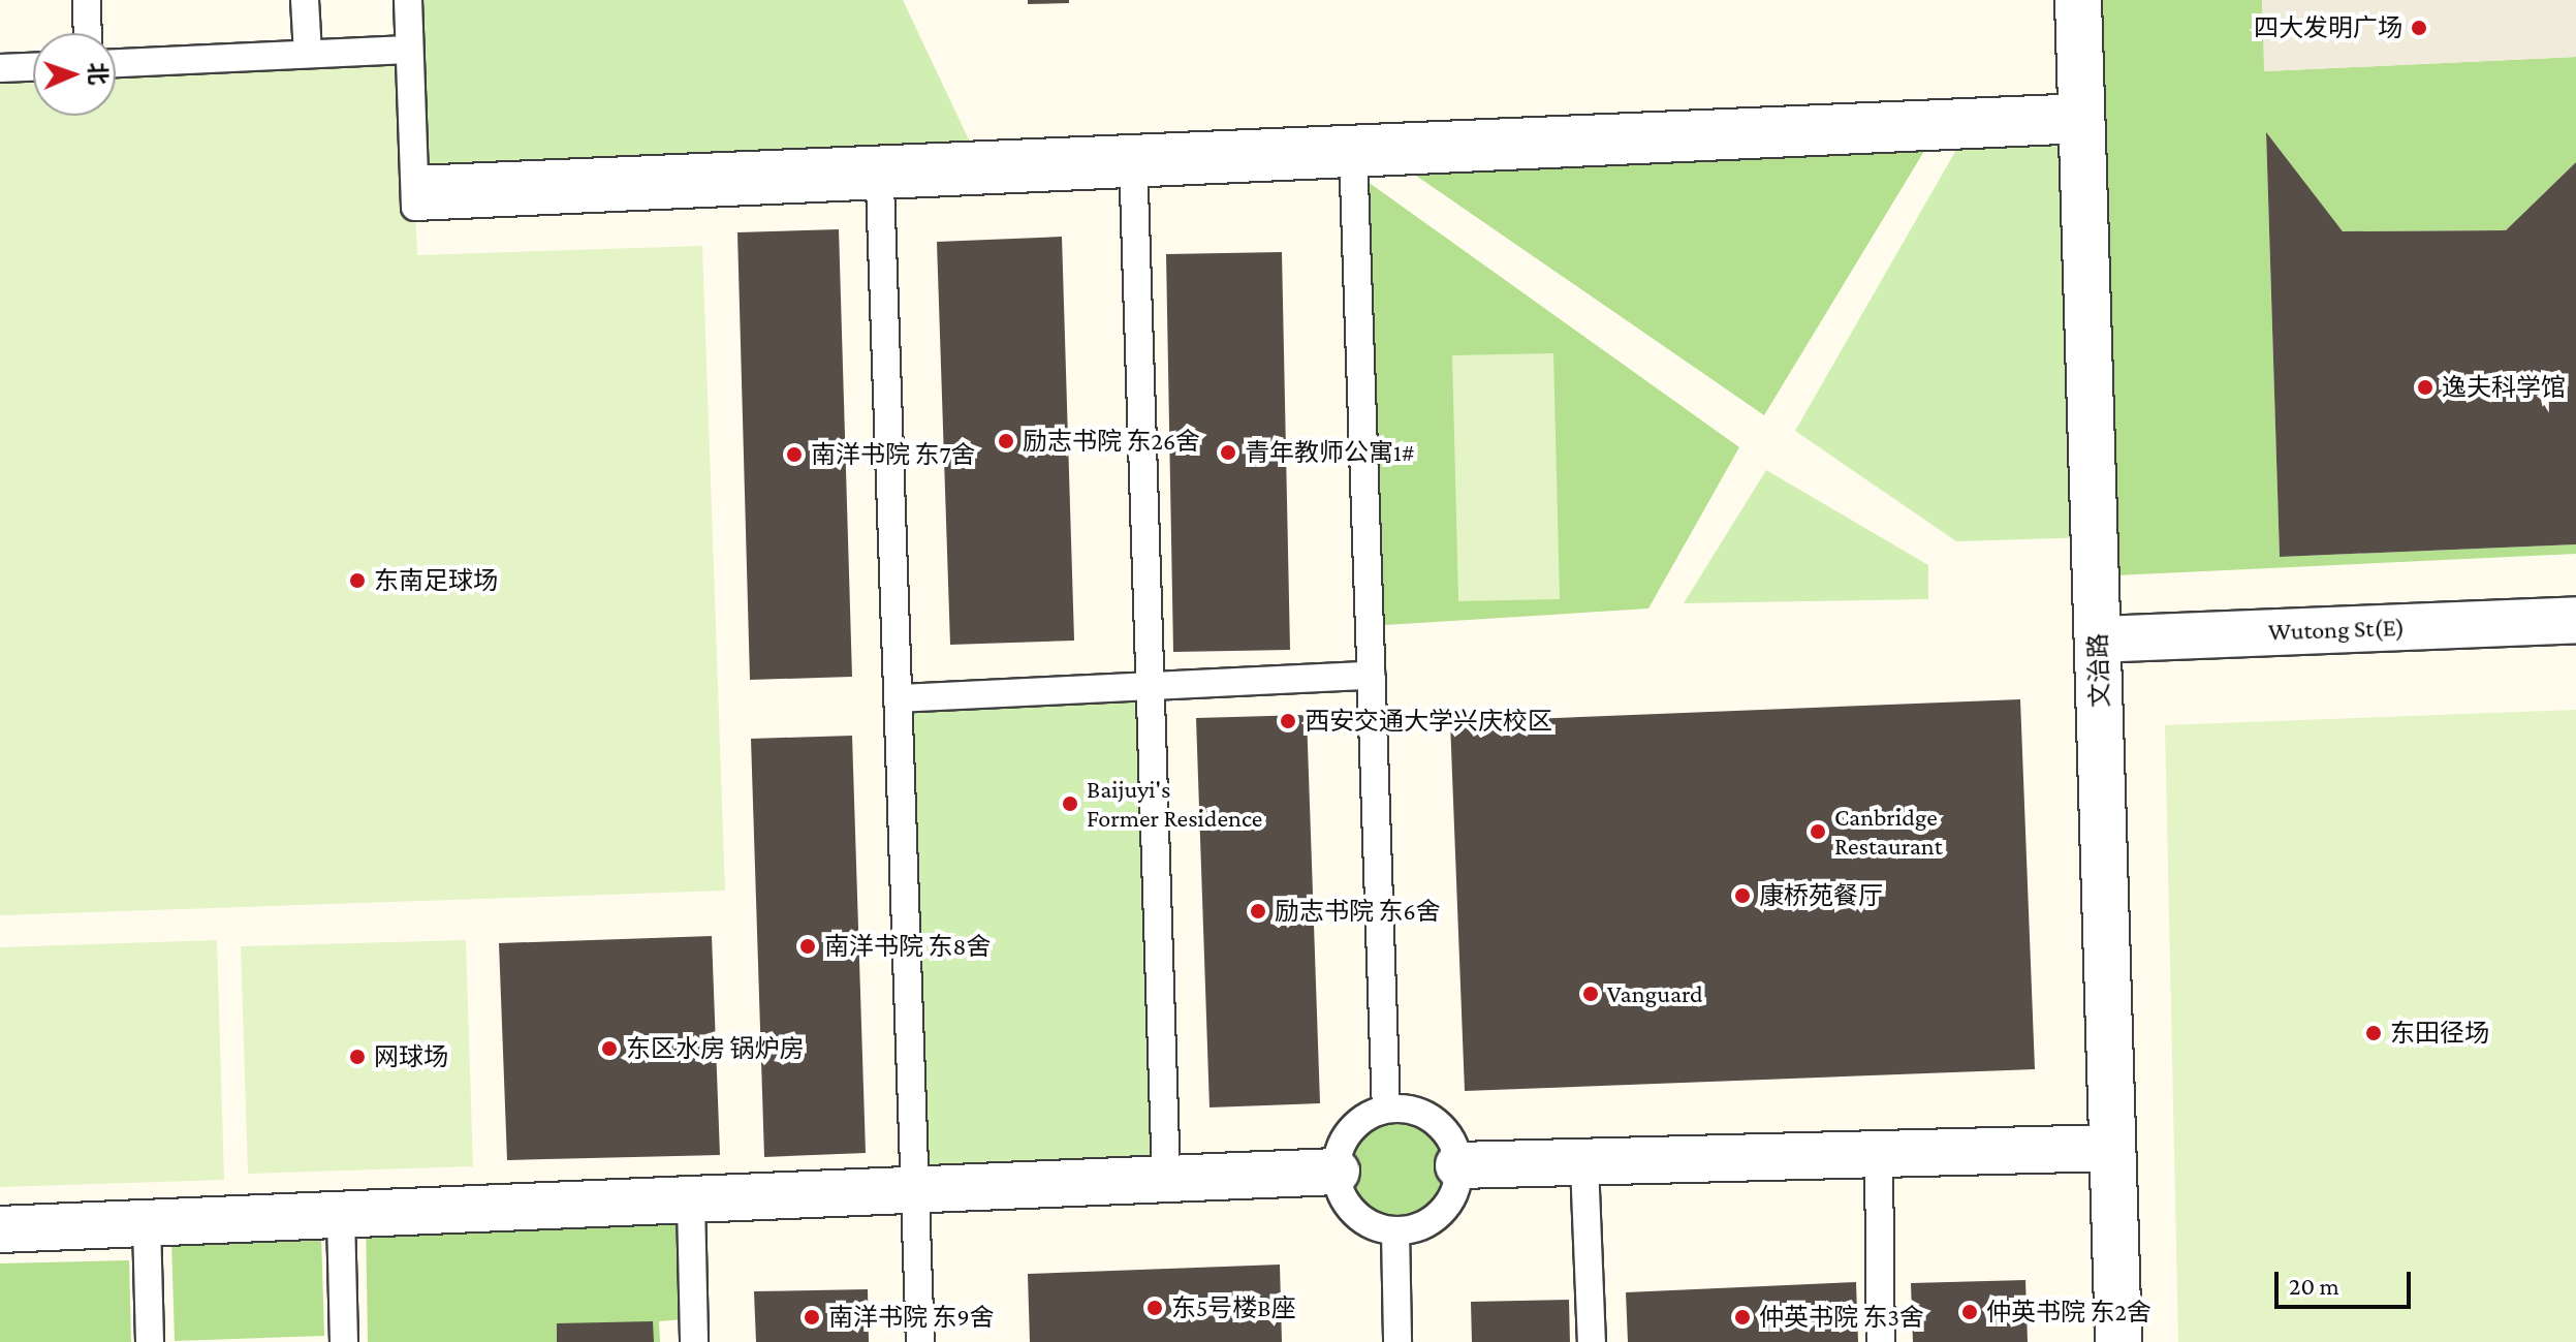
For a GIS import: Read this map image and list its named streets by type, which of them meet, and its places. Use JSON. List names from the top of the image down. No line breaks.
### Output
{"streets":{"street":["Wutong St(E)","文治路"]},"crossings":[["Wutong St(E)","文治路"]],"places":["四大发明广场","逸夫科学馆","励志书院 东26舍","青年教师公寓1#","南洋书院 东7舍","东南足球场","西安交通大学兴庆校区","Baijuyi's Former Residence","Canbridge Restaurant","康桥苑餐厅","励志书院 东6舍","南洋书院 东8舍","Vanguard","东田径场","东区水房 锅炉房","网球场","东5号楼B座","仲英书院 东2舍","南洋书院 东9舍","仲英书院 东3舍"],"scale_bar":"20 m","north":"right"}
